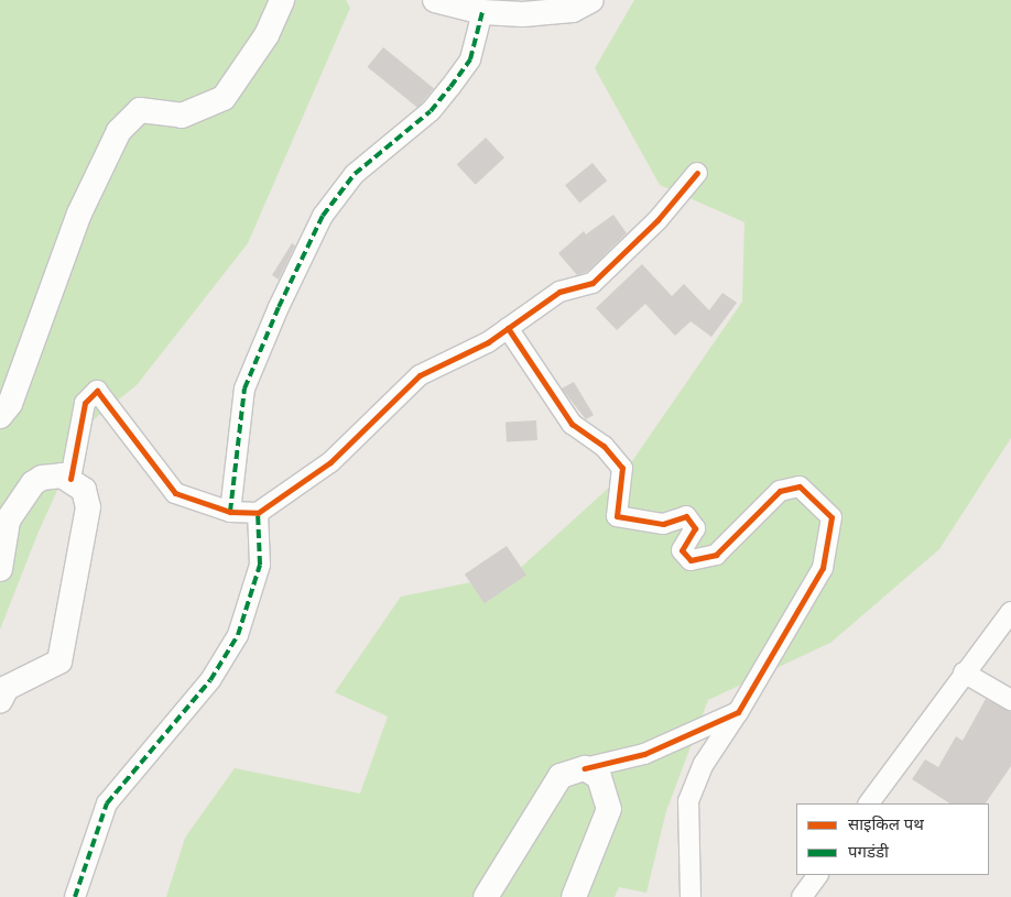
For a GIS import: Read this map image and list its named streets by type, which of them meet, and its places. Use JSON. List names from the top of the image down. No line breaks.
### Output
{"legend":["साइकिल पथ","पगडंडी"]}
